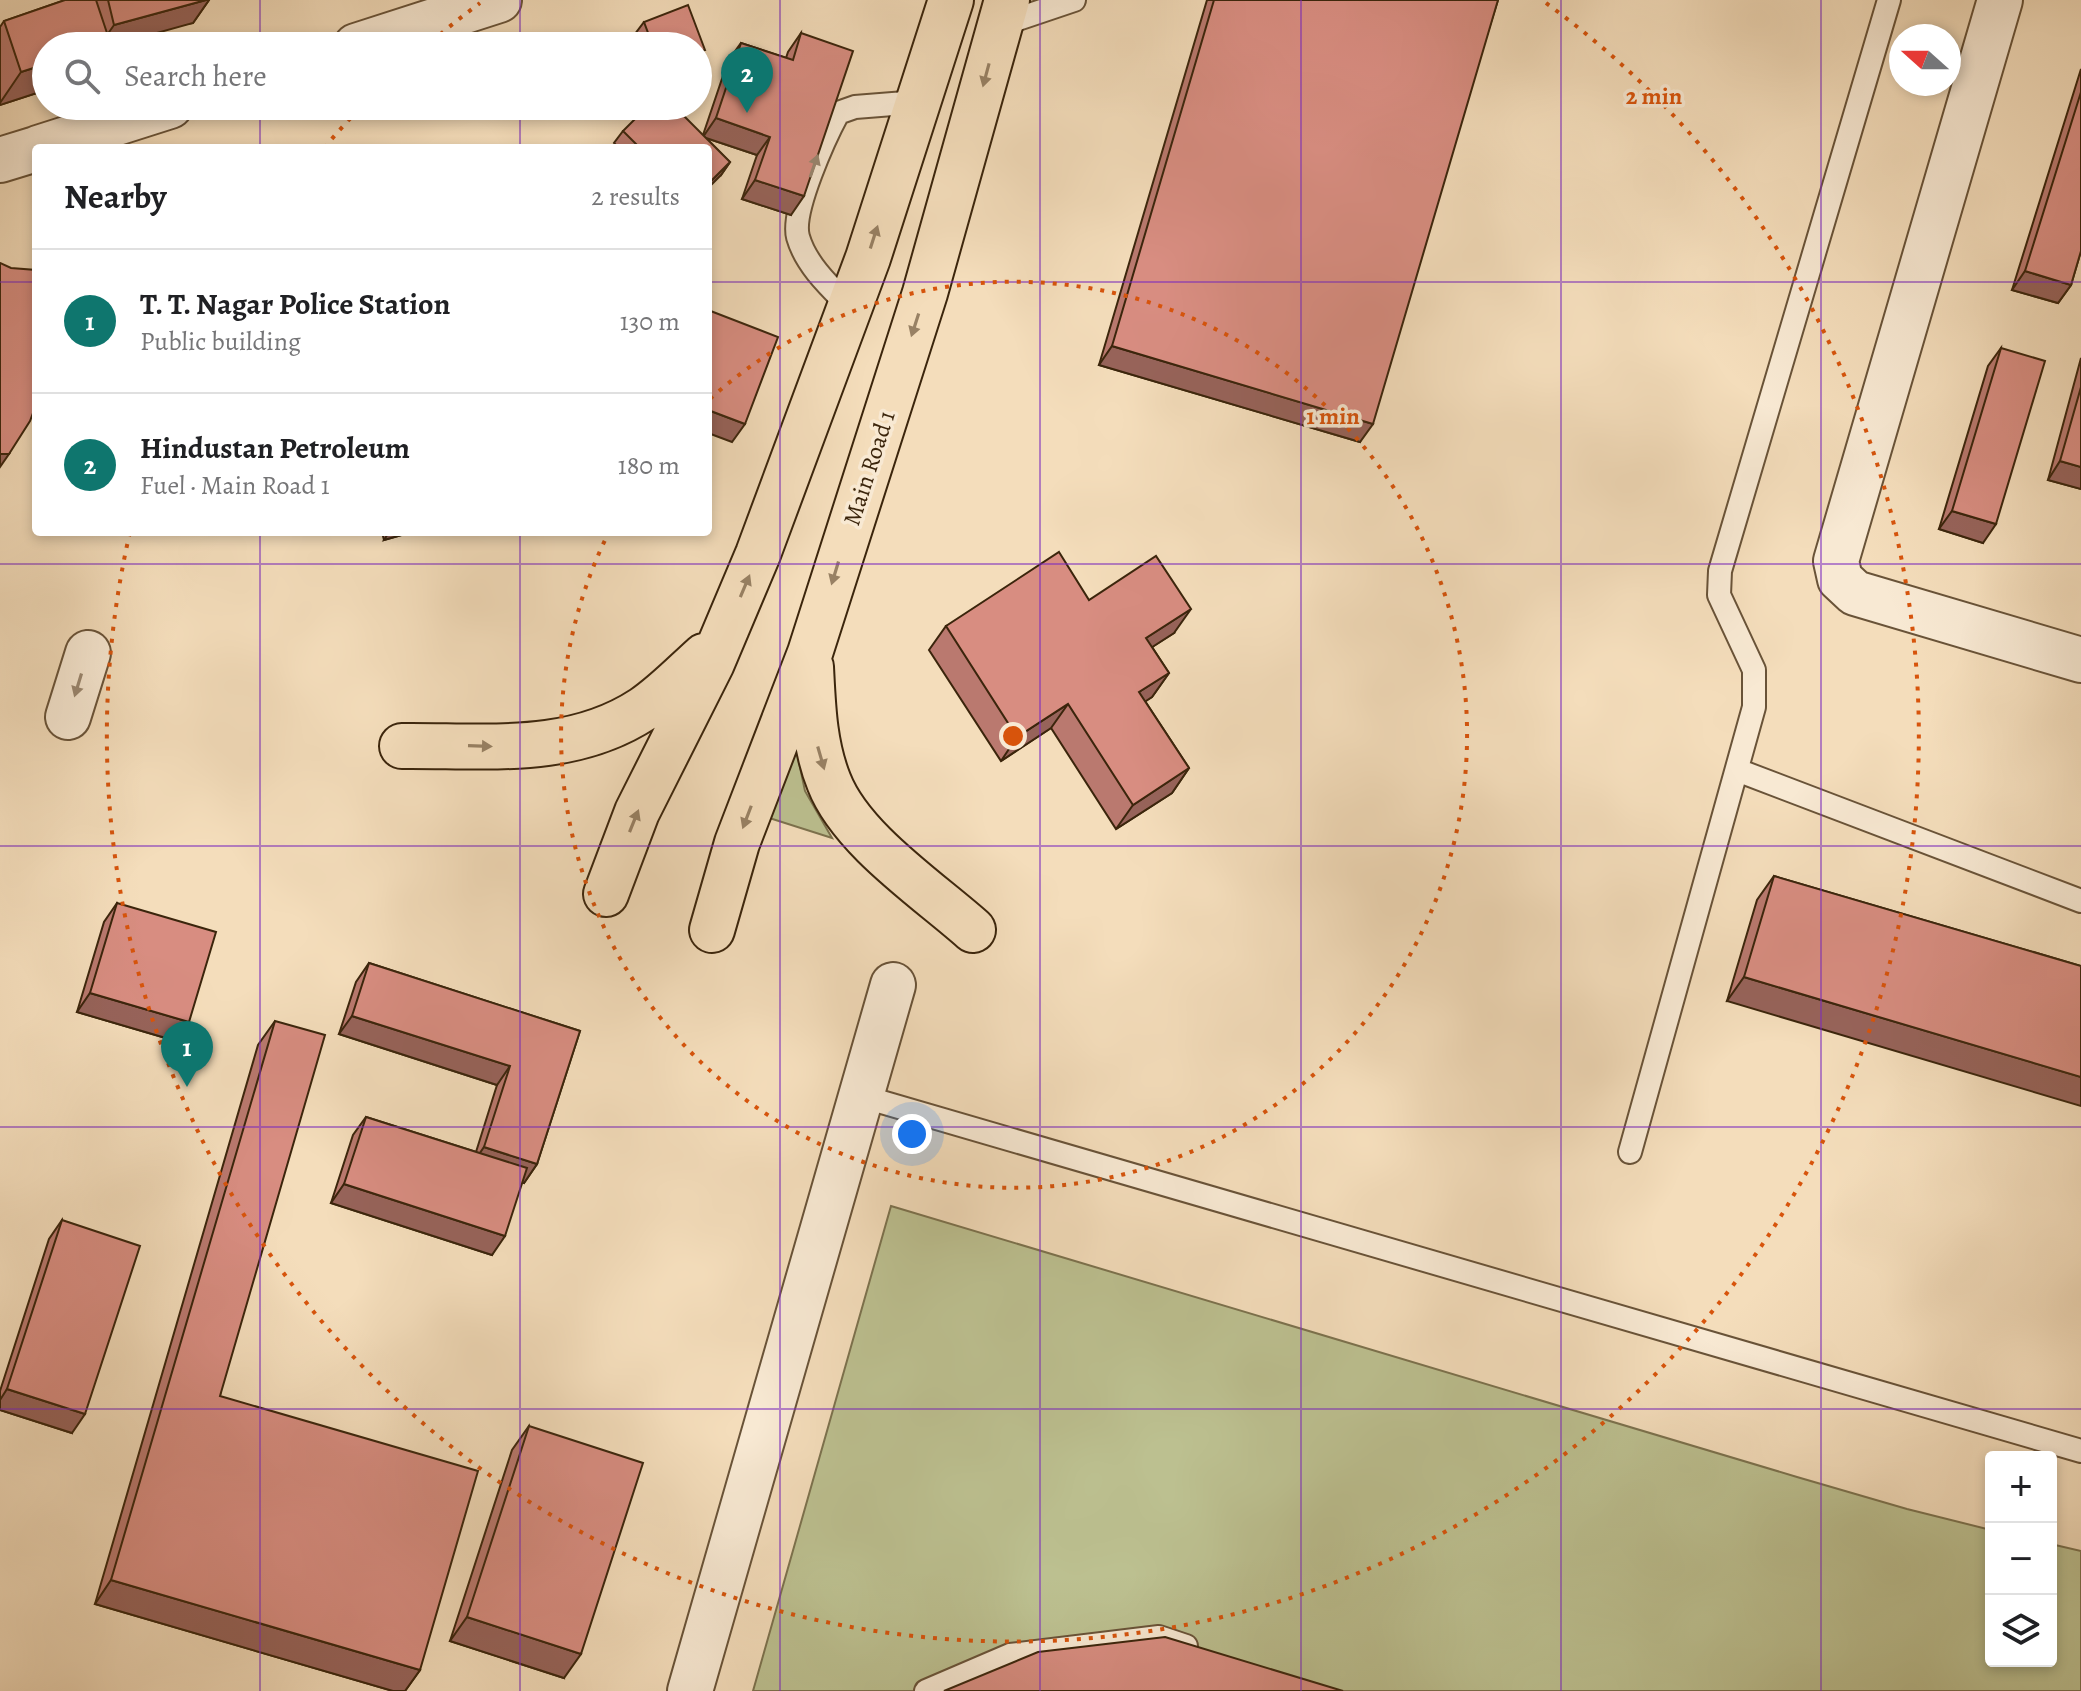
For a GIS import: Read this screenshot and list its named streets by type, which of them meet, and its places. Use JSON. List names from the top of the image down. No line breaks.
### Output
{"streets":{"main road":["Main Road 1"]},"north":"left","page":{"search":"Search here","pins":["2","1"],"heading":["Nearby","2 results"],"list":[{"mark":"1","name":"T. T. Nagar Police Station","note":"Public building","value":"130 m"},{"mark":"2","name":"Hindustan Petroleum","note":"Fuel · Main Road 1","value":"180 m"}],"map_buttons":["+","−"]},"rings":["2 min","1 min"]}
